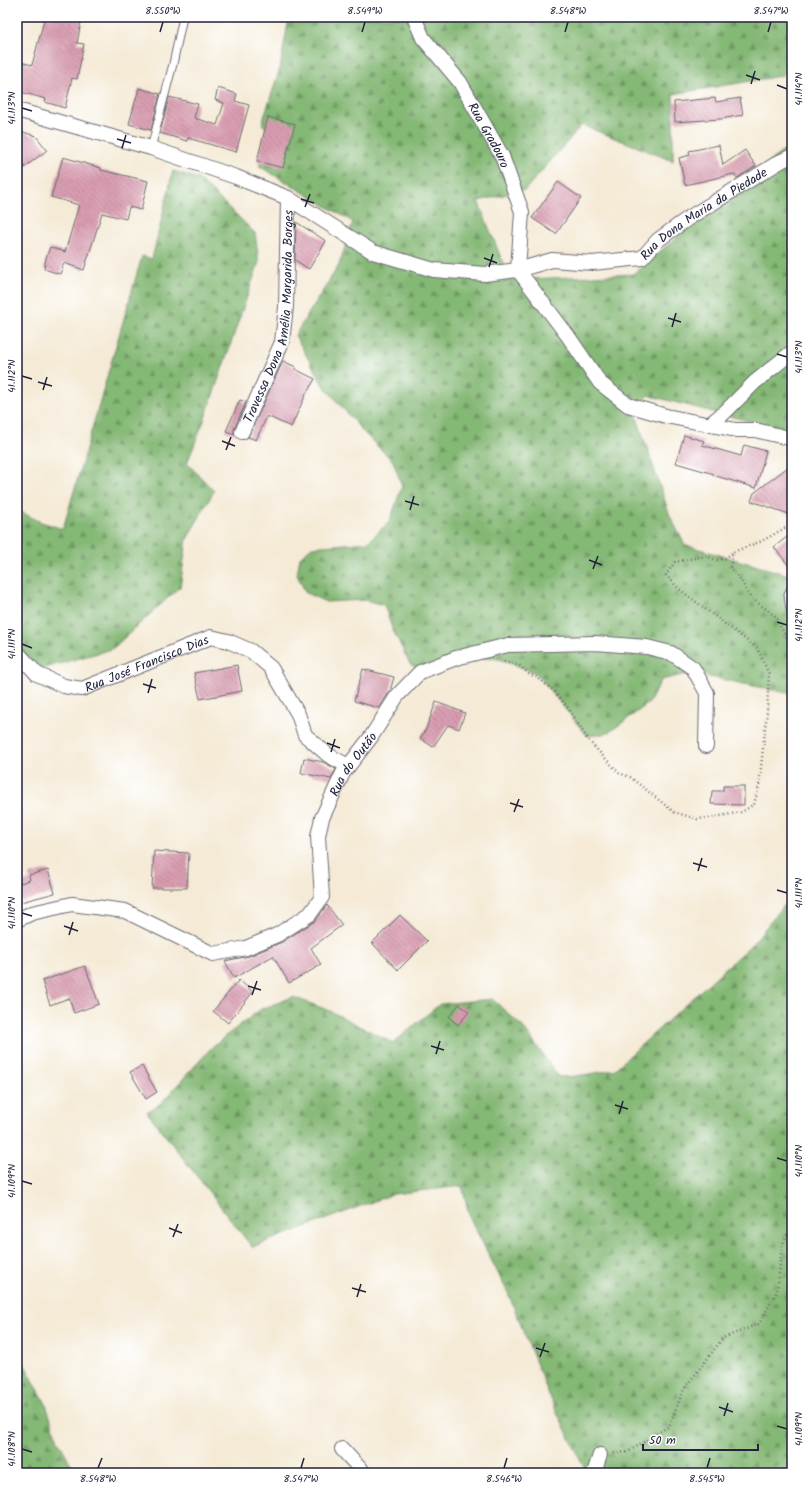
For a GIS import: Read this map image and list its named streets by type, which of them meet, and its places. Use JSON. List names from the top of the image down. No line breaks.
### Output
{"streets":{"street":["Rua Gradouro","Rua Dona Maria da Piedade","Travessa Dona Amélia Margarida Borges","Rua José Francisco Dias","Rua do Outão"]},"crossings":[["Rua Gradouro","Rua Dona Maria da Piedade"],["Rua Dona Maria da Piedade","Travessa Dona Amélia Margarida Borges"],["Rua José Francisco Dias","Rua do Outão"]],"scale_bar":"50 m","coordinates":["8.550°W","8.549°W","8.548°W","8.547°W","41.114°N","41.113°N","41.112°N","41.111°N","41.110°N","41.109°N","41.108°N","8.546°W","8.545°W"]}
